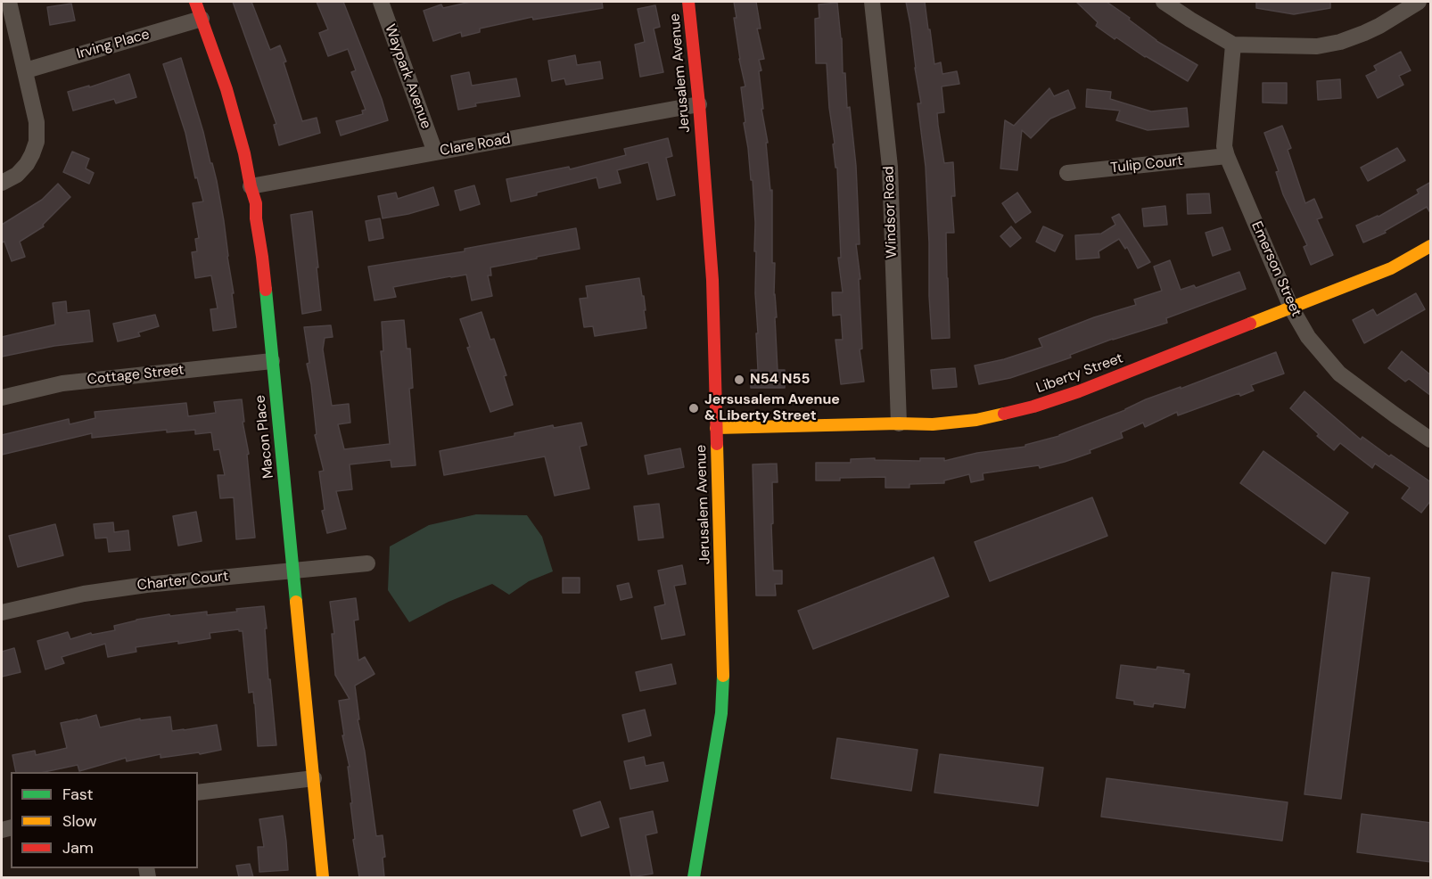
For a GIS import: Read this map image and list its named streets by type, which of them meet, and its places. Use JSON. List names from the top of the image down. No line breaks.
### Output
{"streets":{"street":["Irving Place","Jerusalem Avenue","Waypark Avenue","Clare Road","Tulip Court","Windsor Road","Emerson Street","Liberty Street","Cottage Street","Macon Place","Charter Court"]},"crossings":[["Irving Place","Macon Place"],["Jerusalem Avenue","Clare Road"],["Jerusalem Avenue","Liberty Street"],["Waypark Avenue","Clare Road"],["Clare Road","Macon Place"],["Tulip Court","Emerson Street"],["Windsor Road","Liberty Street"],["Emerson Street","Liberty Street"],["Cottage Street","Macon Place"],["Macon Place","Charter Court"]],"places":["N54 N55","Jersusalem Avenue & Liberty Street"],"legend":["Fast","Slow","Jam"]}
